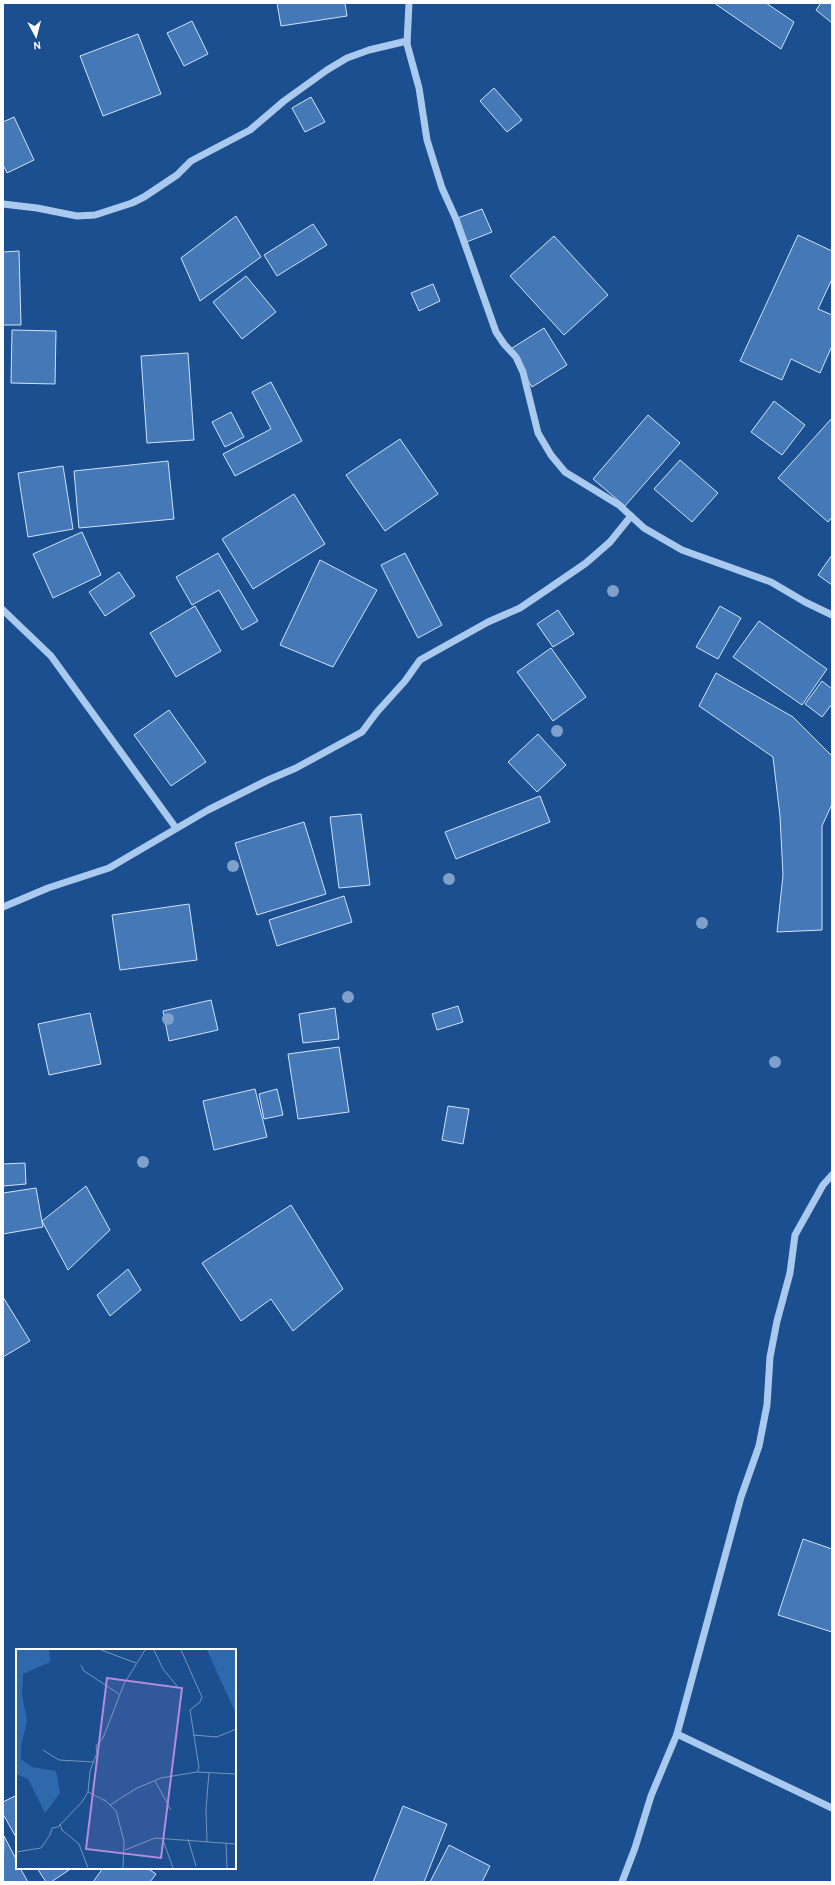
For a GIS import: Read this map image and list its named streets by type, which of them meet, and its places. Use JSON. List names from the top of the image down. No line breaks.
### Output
{"north":"bottom"}
